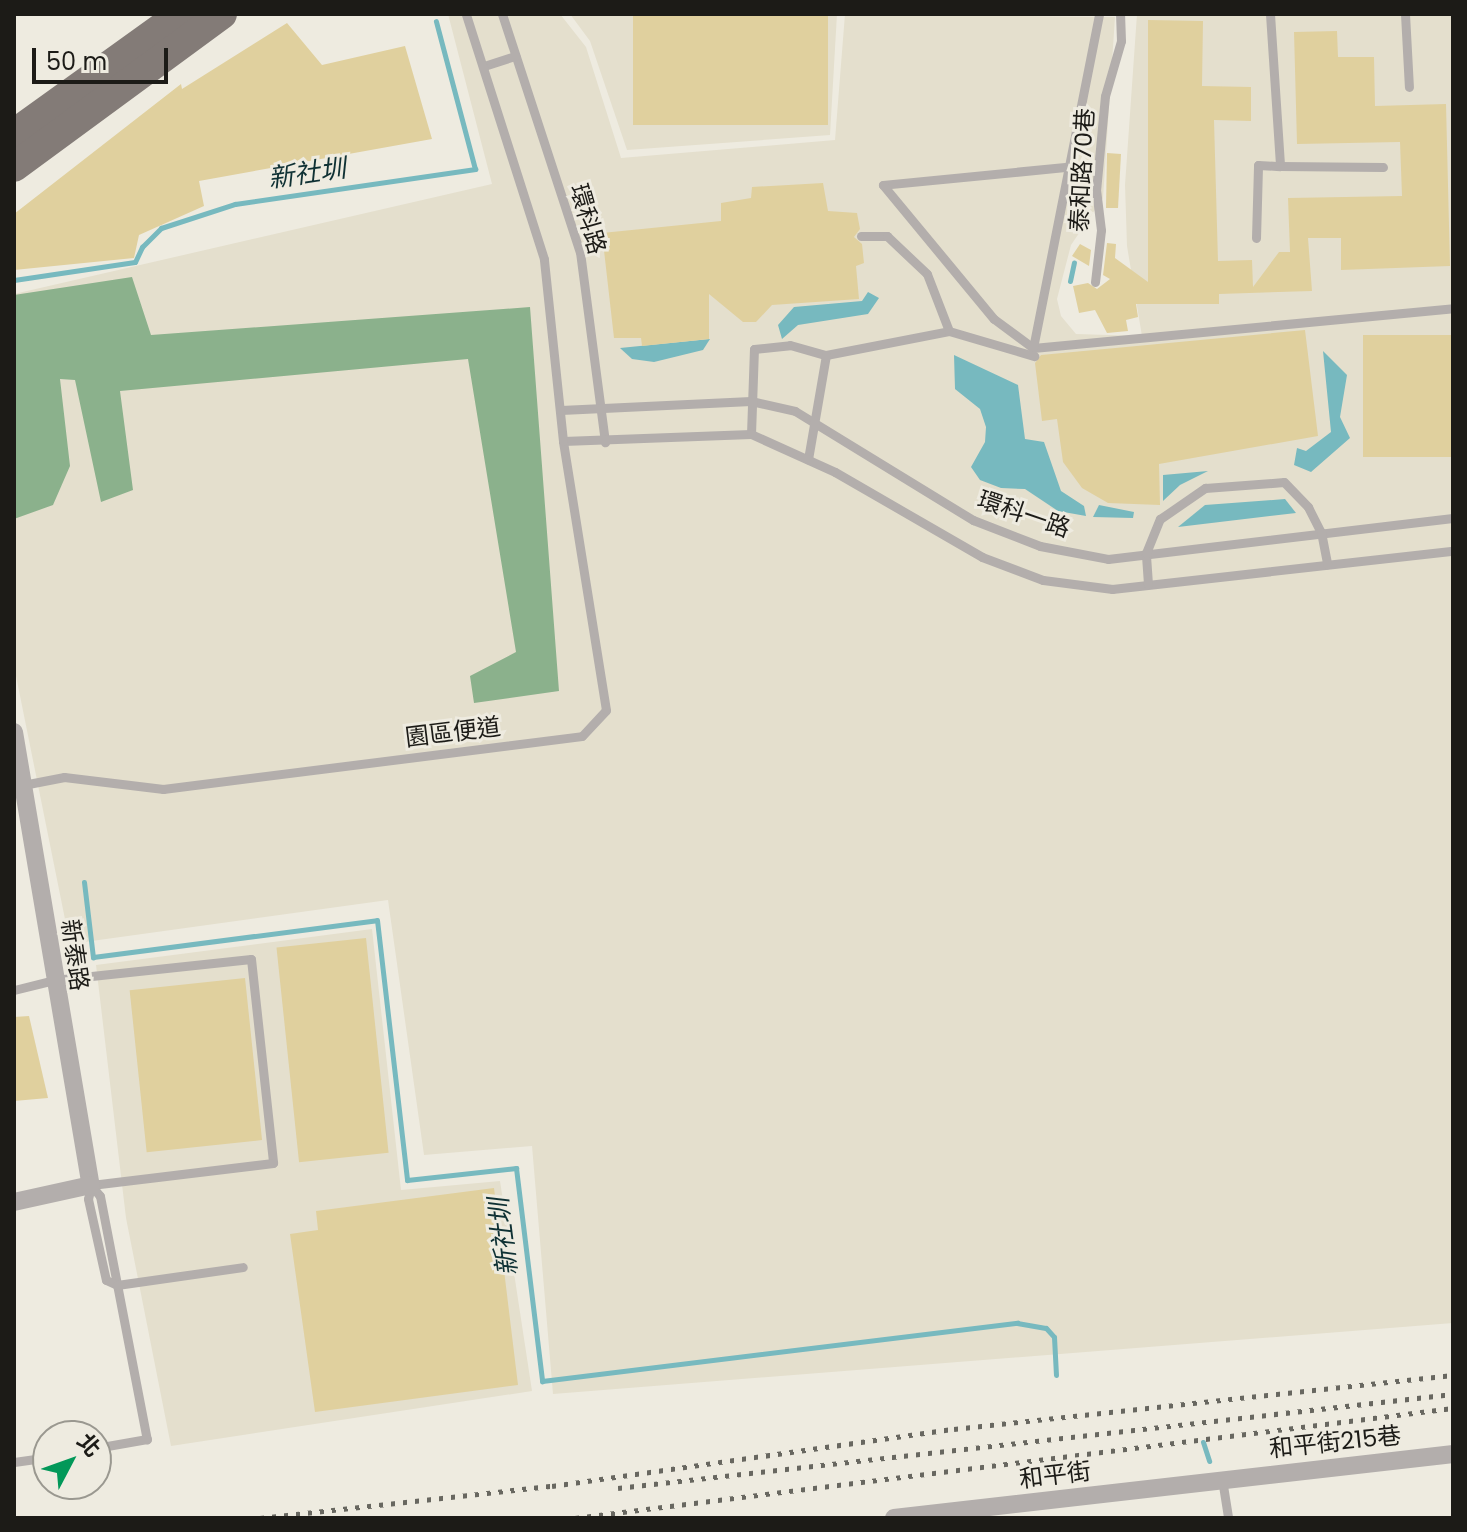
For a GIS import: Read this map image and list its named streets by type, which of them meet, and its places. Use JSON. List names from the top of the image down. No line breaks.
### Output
{"streets":{"street":["新泰路","和平街215巷","和平街"],"lane":["泰和路70巷","環科路","環科一路","園區便道"]},"crossings":[["環科路","環科一路"],["環科一路","園區便道"],["園區便道","新泰路"],["和平街215巷","和平街"]],"water":["新社圳"],"scale_bar":"50 m","north":"top right"}
